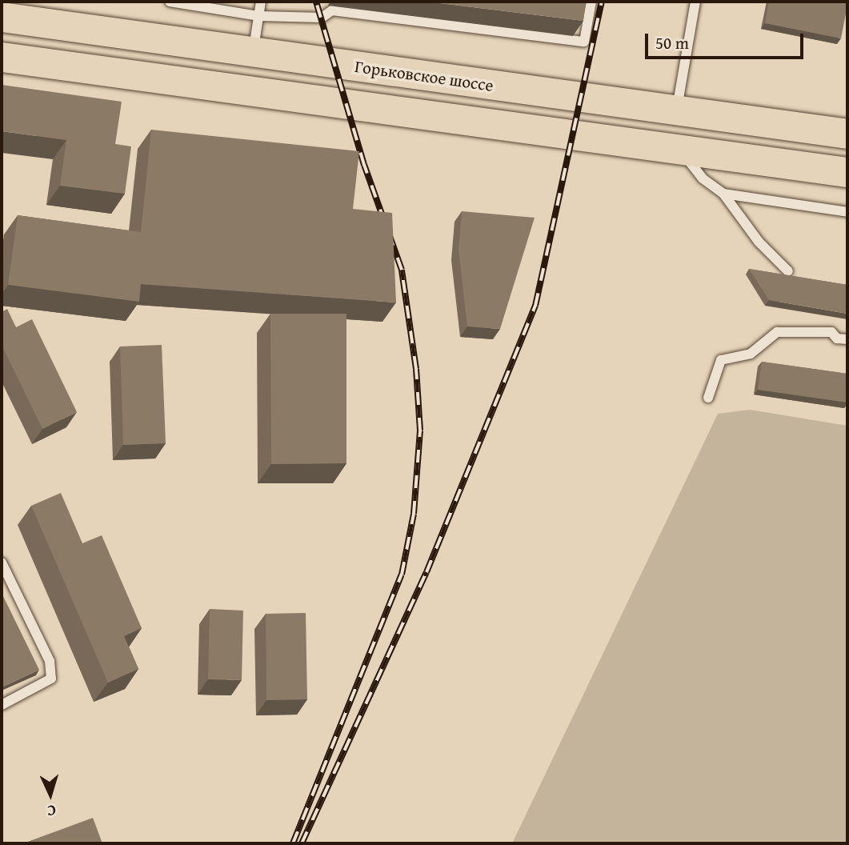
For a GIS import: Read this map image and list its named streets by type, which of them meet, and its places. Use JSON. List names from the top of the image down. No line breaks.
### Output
{"streets":{"main road":["Горьковское шоссе"]},"scale_bar":"50 m","north":"bottom"}
